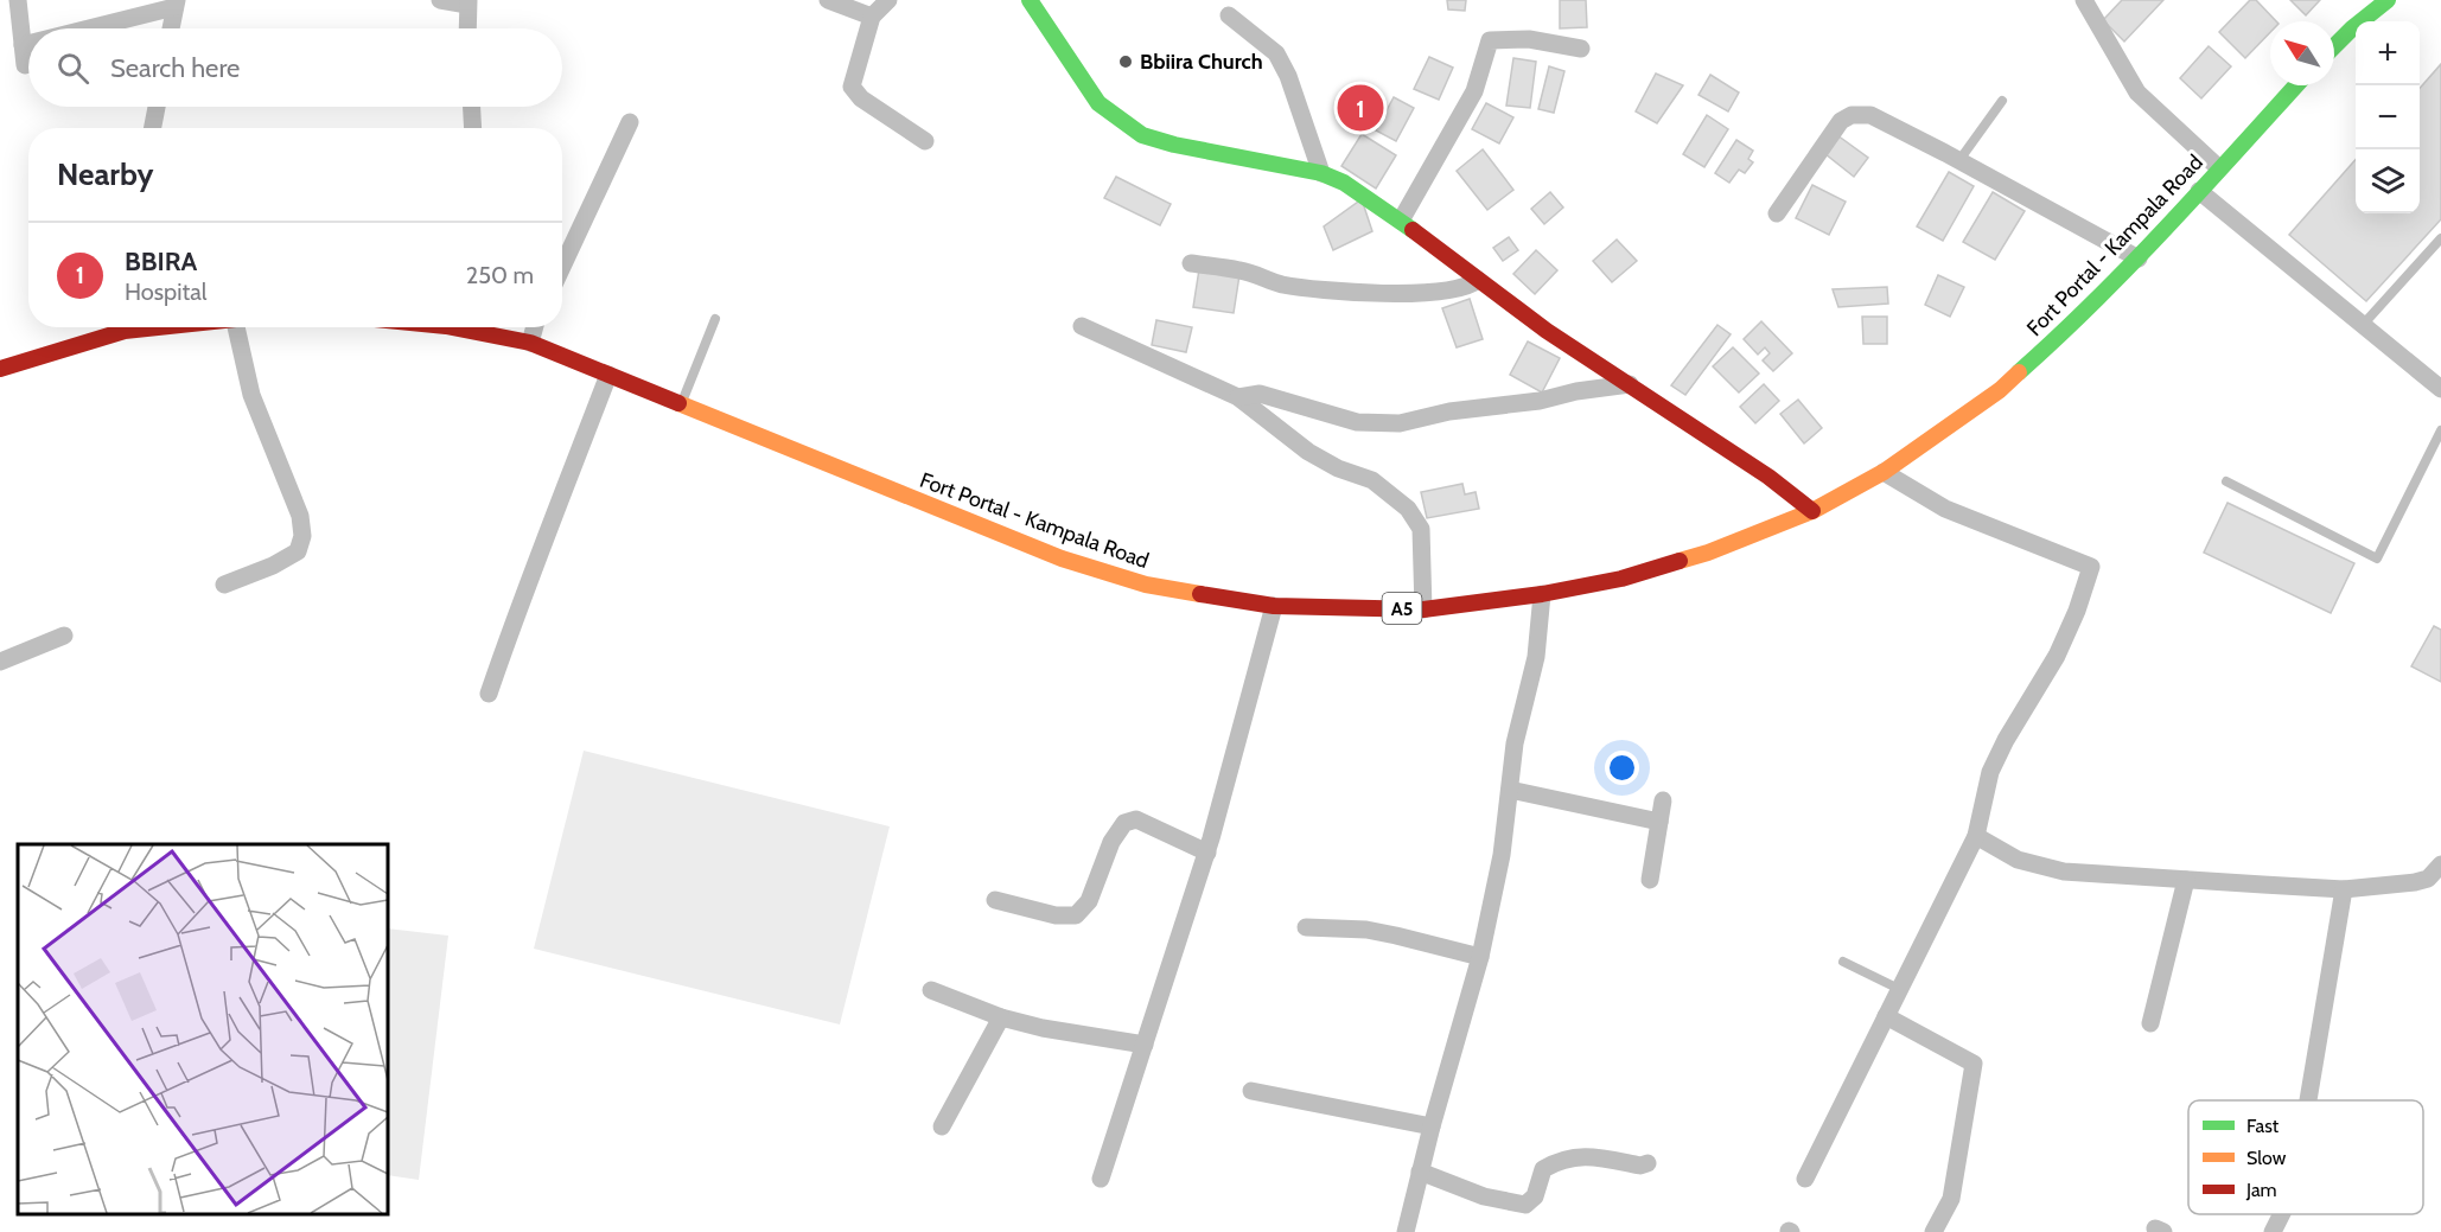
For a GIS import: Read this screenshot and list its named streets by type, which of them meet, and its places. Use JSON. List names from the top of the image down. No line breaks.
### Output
{"streets":{"main road":["Fort Portal - Kampala Road","A5"]},"places":["Bbiira Church"],"legend":["Fast","Slow","Jam"],"north":"top left","page":{"map_buttons":["+","−"],"search":"Search here","pins":"1","heading":"Nearby","list":[{"mark":"1","name":"BBIRA","note":"Hospital","value":"250 m"}]}}
